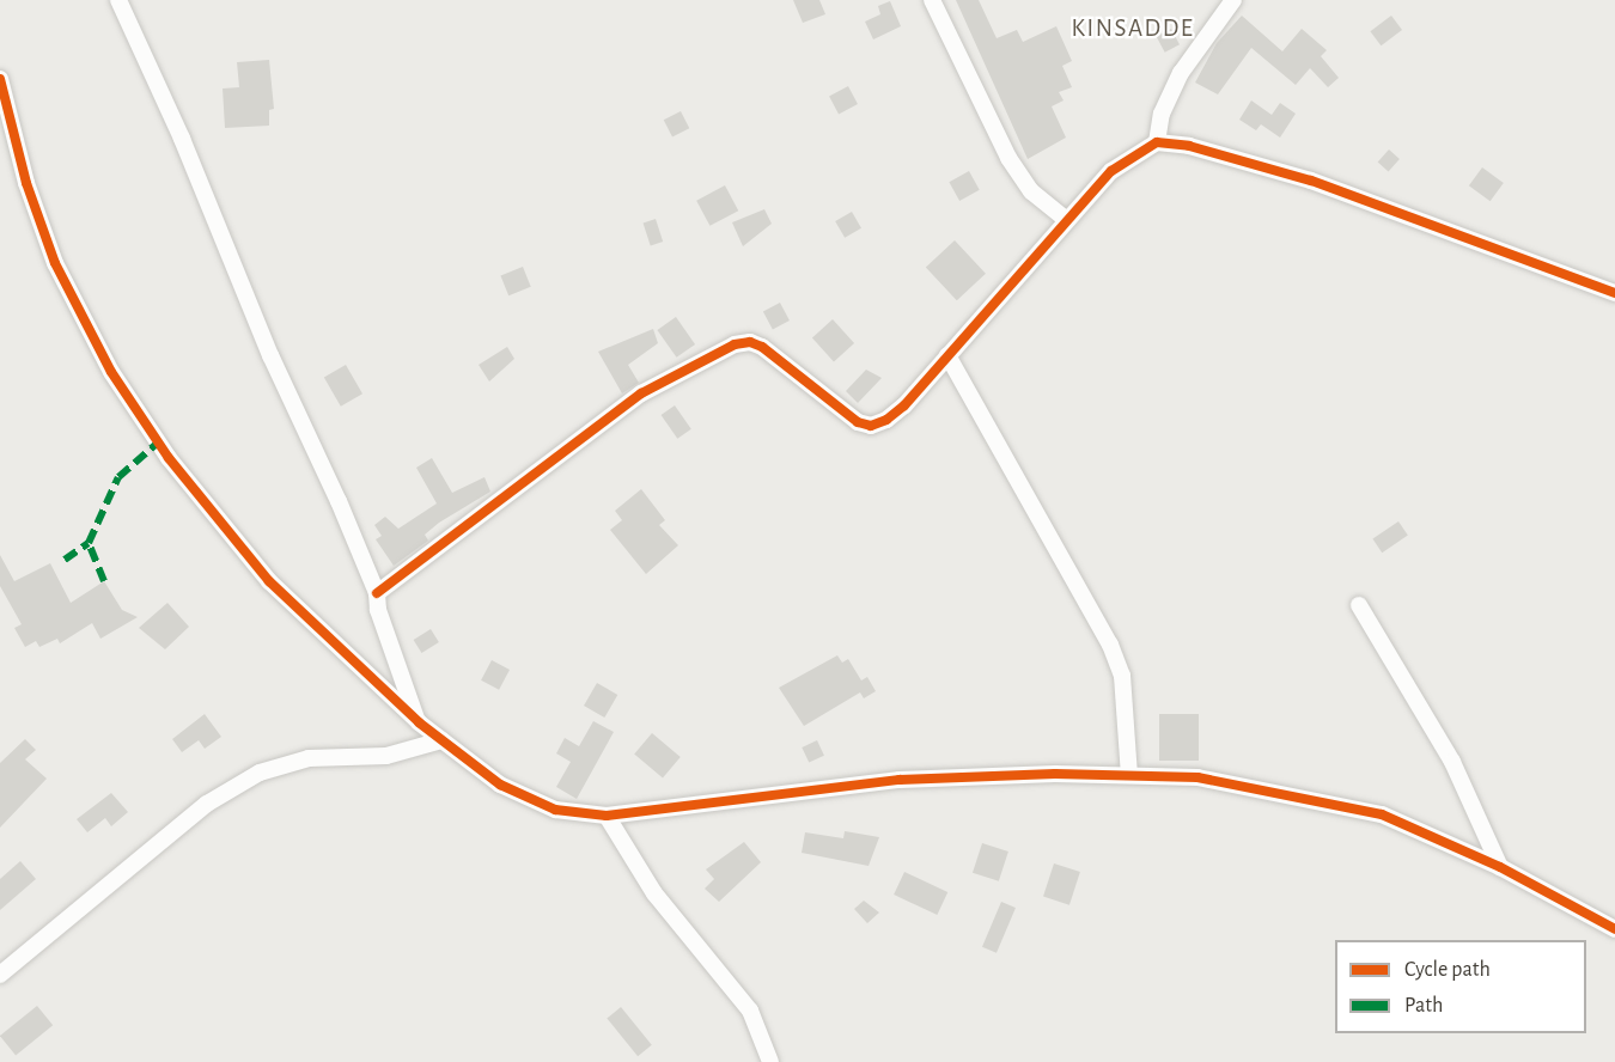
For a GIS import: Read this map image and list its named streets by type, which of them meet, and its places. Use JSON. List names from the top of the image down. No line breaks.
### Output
{"districts":["KINSADDE"],"legend":["Cycle path","Path"]}
